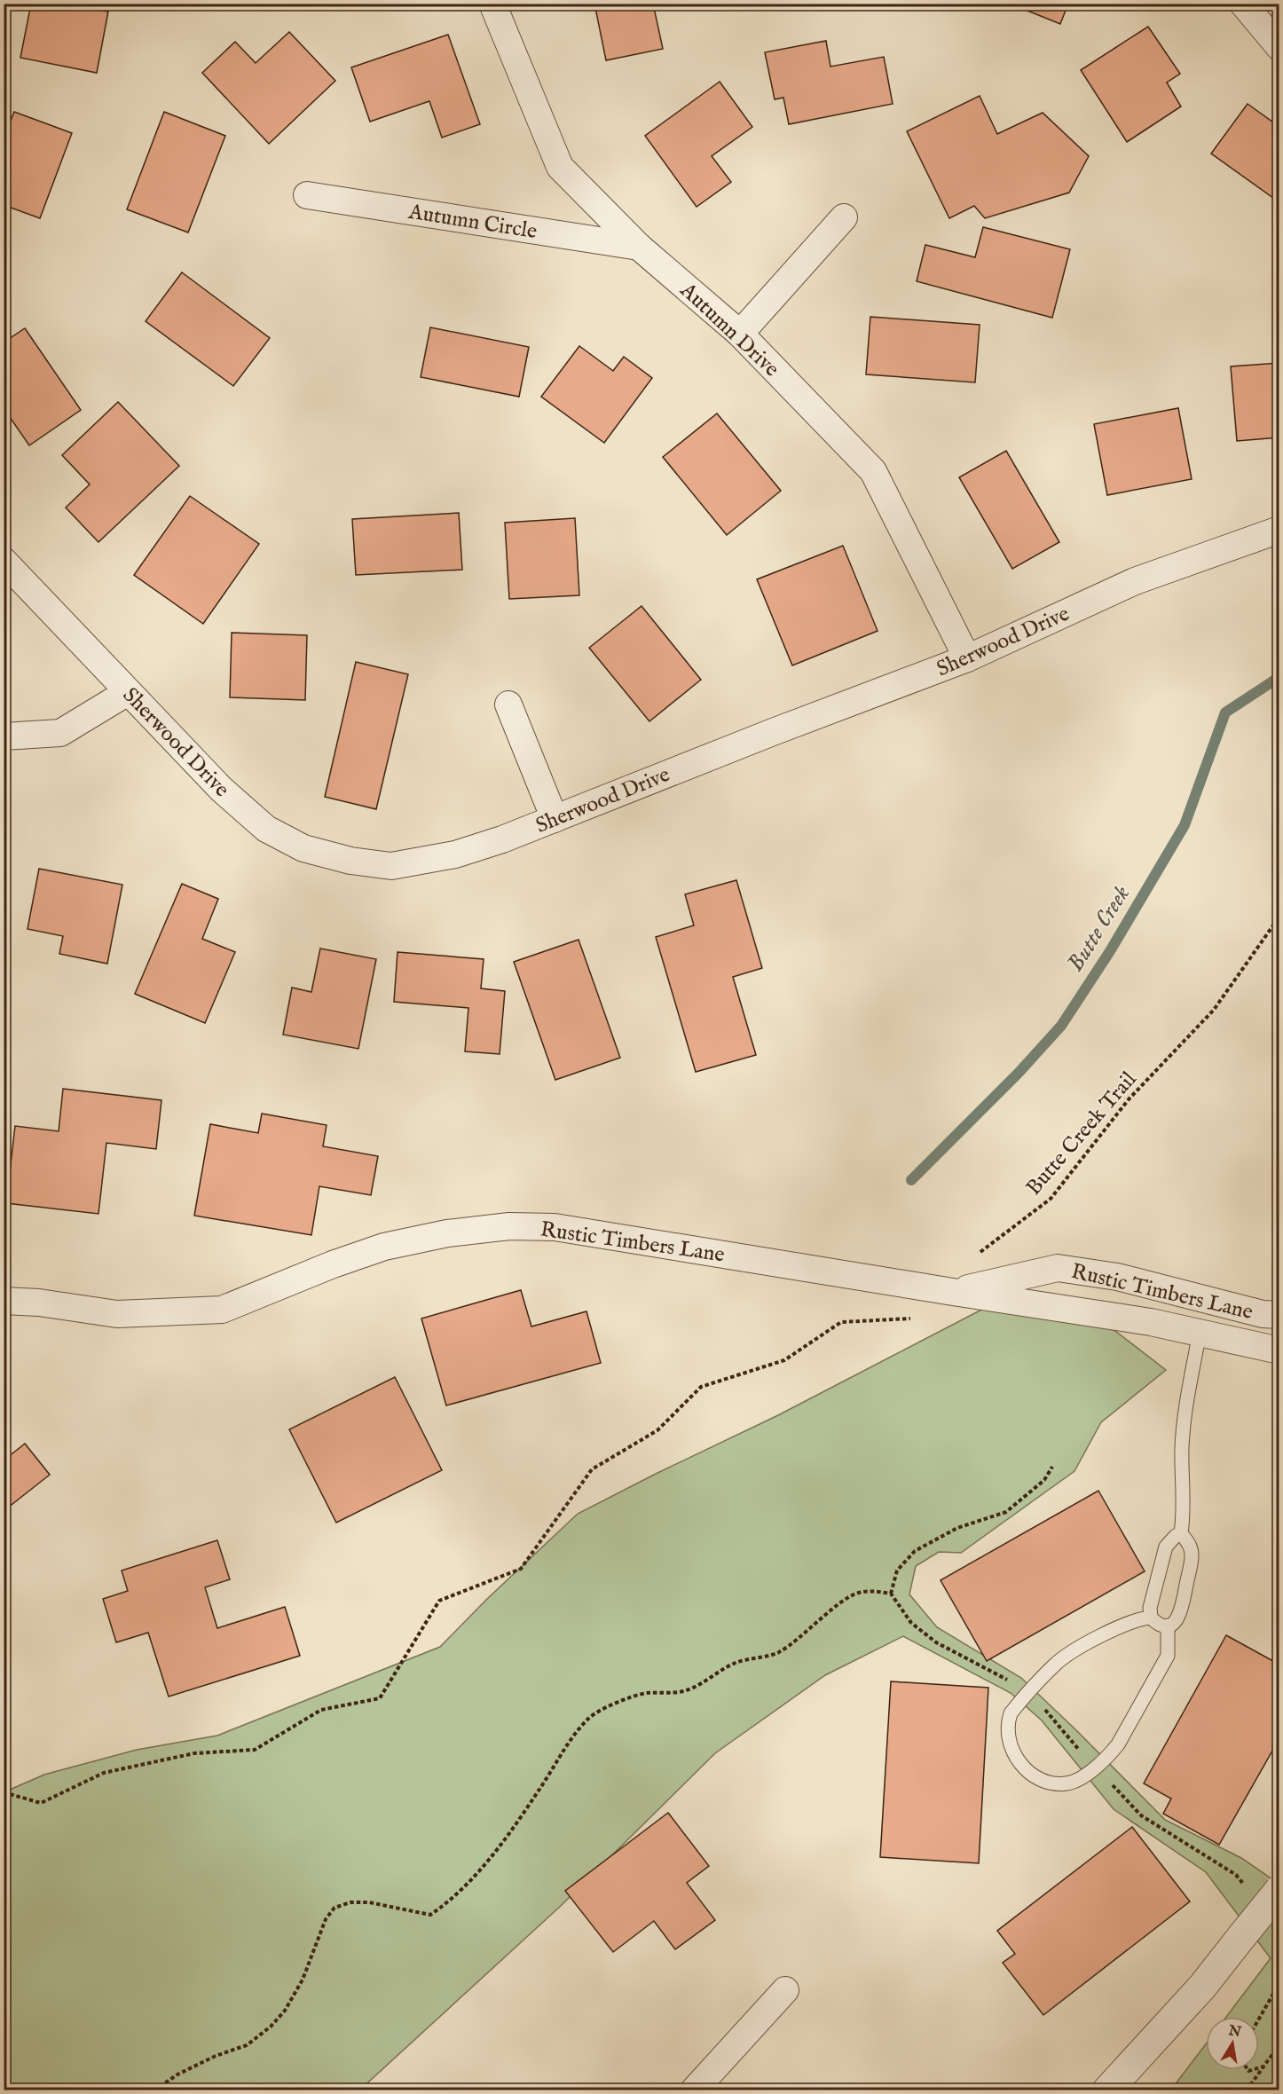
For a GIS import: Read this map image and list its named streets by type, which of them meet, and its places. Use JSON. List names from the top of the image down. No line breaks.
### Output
{"streets":{"street":["Autumn Circle","Autumn Drive","Sherwood Drive","Rustic Timbers Lane"],"path":["Butte Creek Trail"]},"crossings":[["Autumn Circle","Autumn Drive"],["Autumn Drive","Sherwood Drive"],["Butte Creek Trail","Rustic Timbers Lane"]],"water":["Butte Creek"],"north":"top"}
